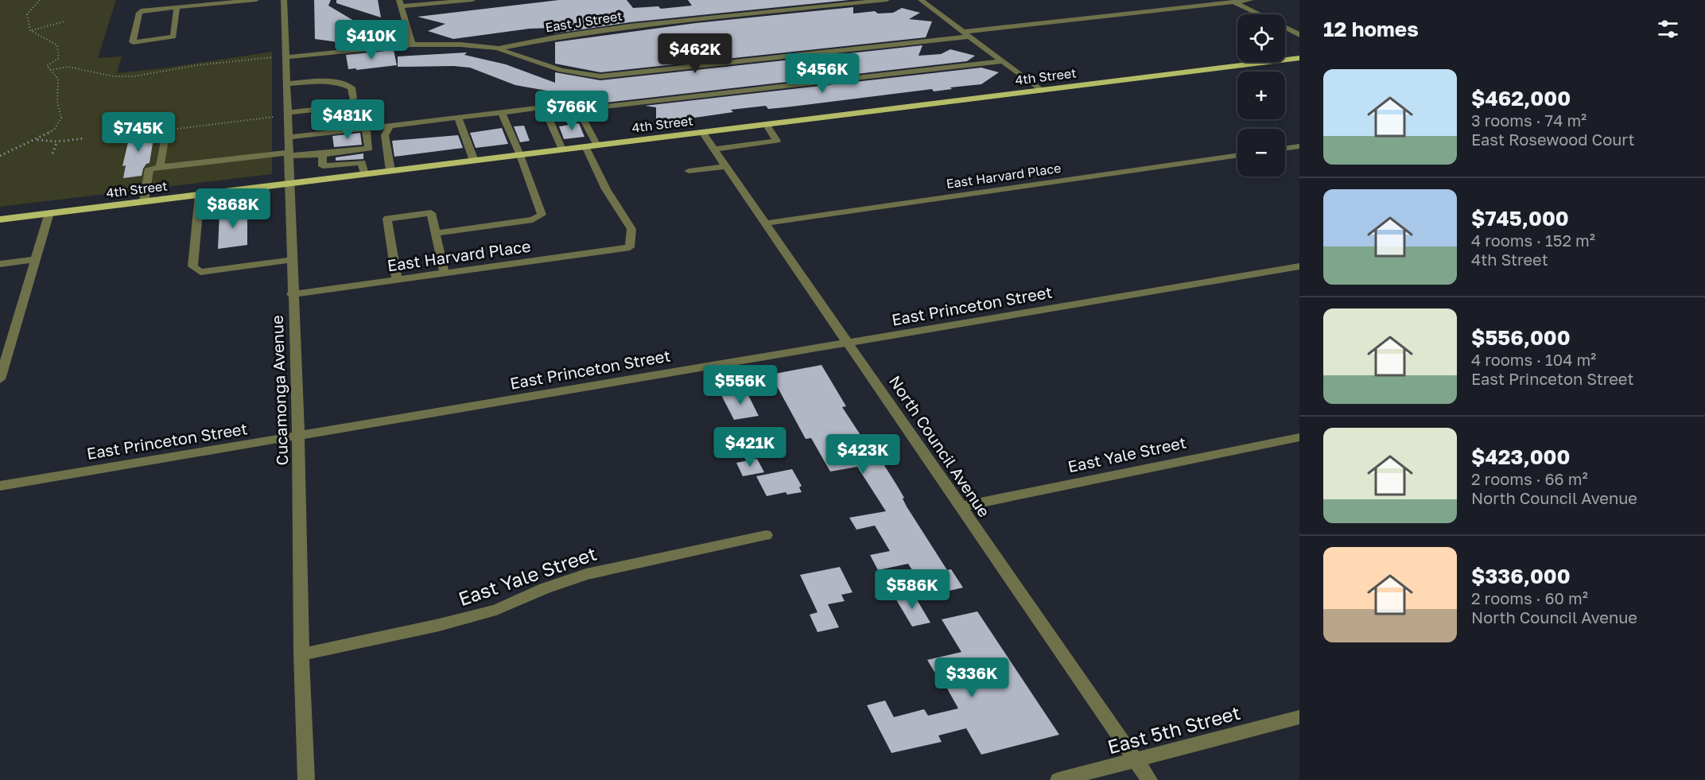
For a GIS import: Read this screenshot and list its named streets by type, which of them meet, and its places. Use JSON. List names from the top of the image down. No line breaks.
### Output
{"streets":{"main road":["4th Street"],"street":["East J Street","East Harvard Place","East Princeton Street","Cucamonga Avenue","North Council Avenue","East Yale Street","East 5th Street"]},"crossings":[["East J Street","Cucamonga Avenue"],["4th Street","East Harvard Place"],["4th Street","Cucamonga Avenue"],["4th Street","North Council Avenue"],["East Harvard Place","Cucamonga Avenue"],["East Harvard Place","North Council Avenue"],["East Princeton Street","Cucamonga Avenue"],["East Princeton Street","North Council Avenue"],["Cucamonga Avenue","East Yale Street"],["North Council Avenue","East Yale Street"],["North Council Avenue","East 5th Street"]],"page":{"heading":"12 homes","map_buttons":["+","−"],"price":["$410K","$462K","$456K","$766K","$481K","$745K","$868K","$556K","$421K","$423K","$586K","$336K"],"list":[{"name":"$462,000","note":"3 rooms · 74 m² · East Rosewood Court"},{"name":"$745,000","note":"4 rooms · 152 m² · 4th Street"},{"name":"$556,000","note":"4 rooms · 104 m² · East Princeton Street"},{"name":"$423,000","note":"2 rooms · 66 m² · North Council Avenue"},{"name":"$336,000","note":"2 rooms · 60 m² · North Council Avenue"}]}}
